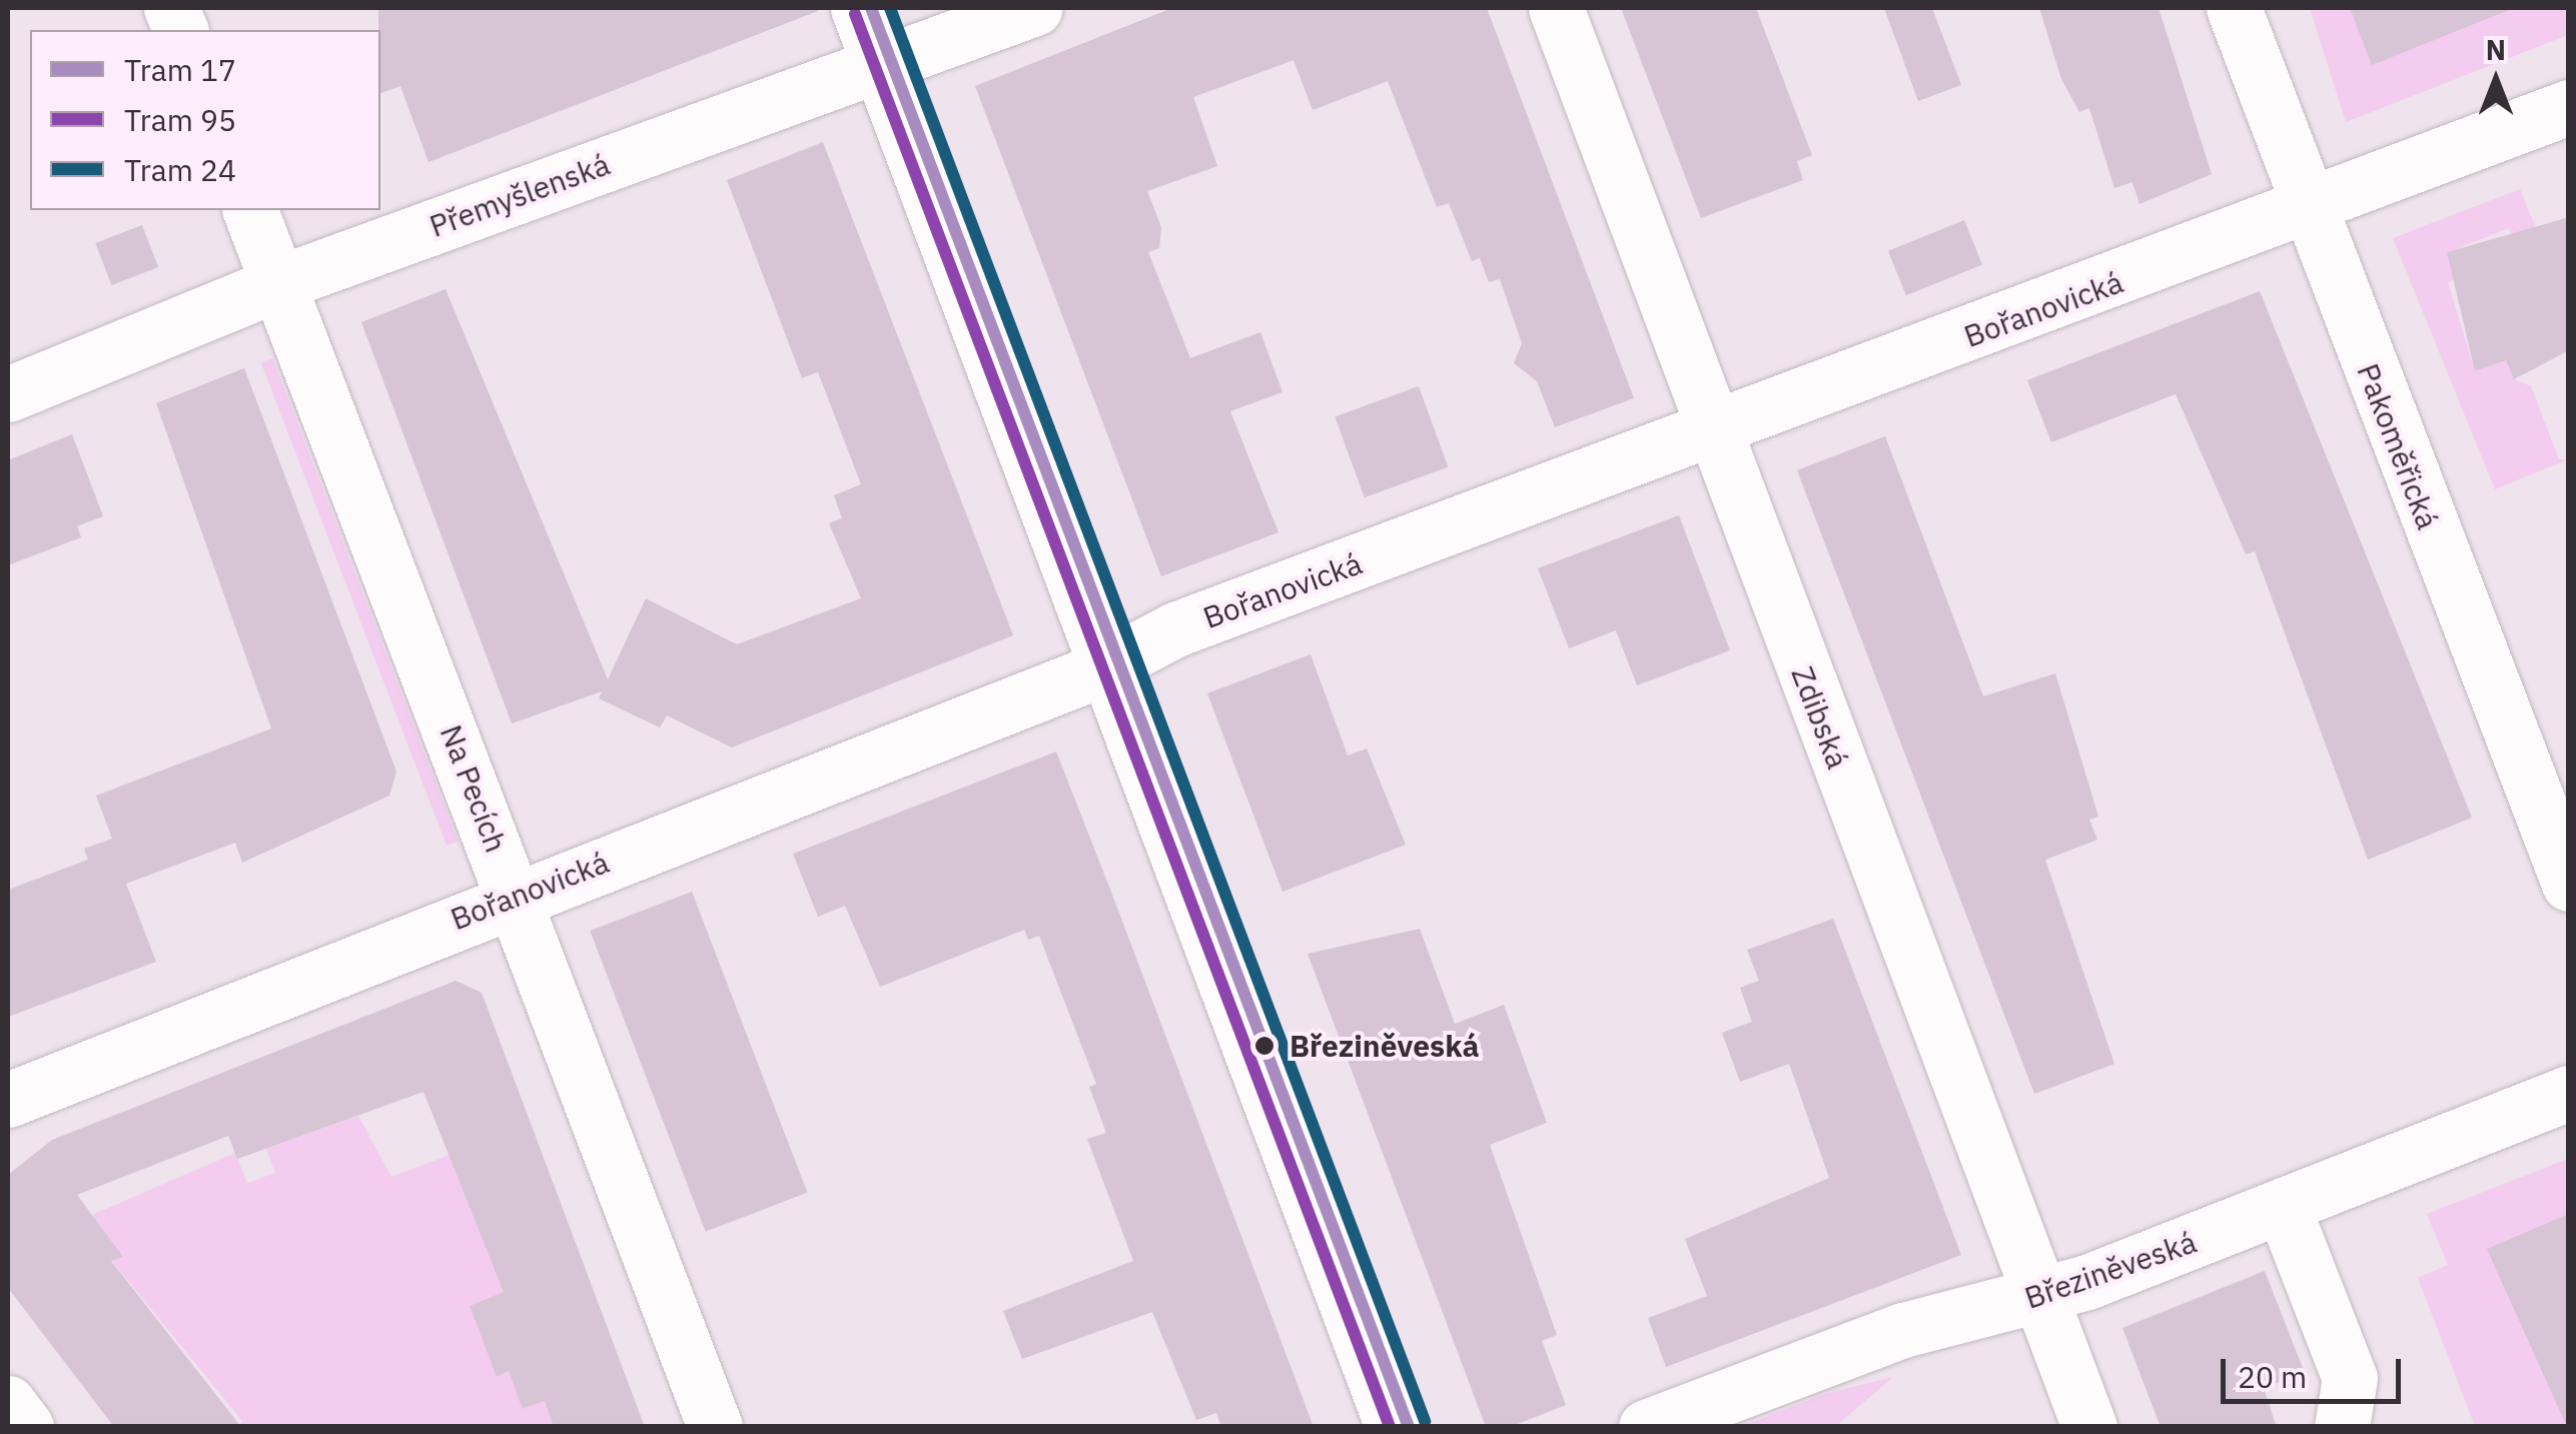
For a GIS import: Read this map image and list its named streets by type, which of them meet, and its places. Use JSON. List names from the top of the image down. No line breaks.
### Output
{"streets":{"street":["Přemyšlenská","Bořanovická","Pakoměřická","Zdibská","Na Pecích","Březiněveská"]},"crossings":[["Přemyšlenská","Na Pecích"],["Bořanovická","Pakoměřická"],["Bořanovická","Zdibská"],["Bořanovická","Na Pecích"],["Zdibská","Březiněveská"]],"places":["Březiněveská"],"lines":["tram line 17","tram line 24","tram line 95"],"legend":["Tram 17","Tram 95","Tram 24"],"scale_bar":"20 m","north":"top"}
